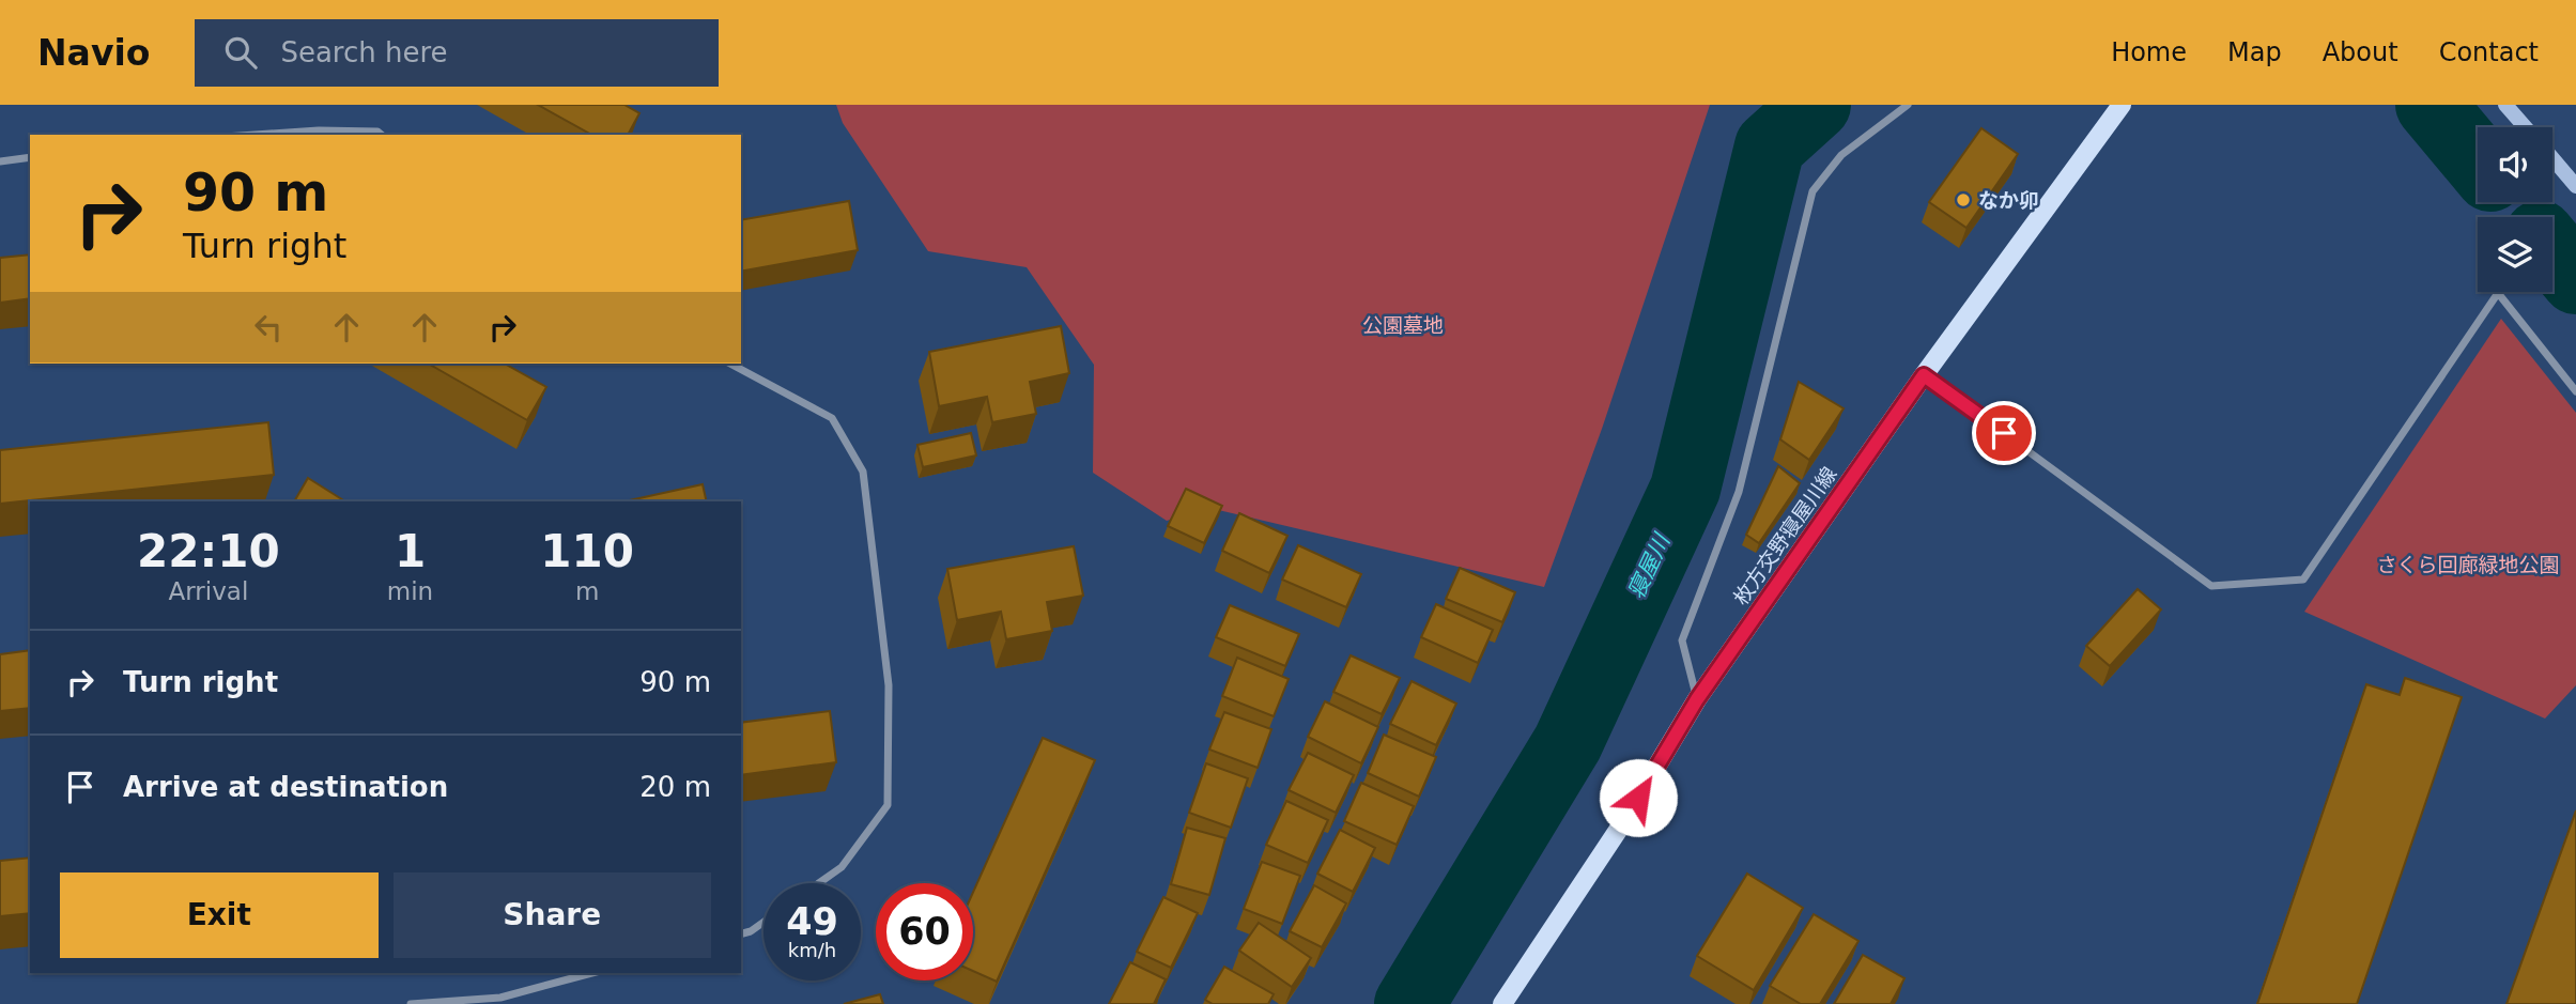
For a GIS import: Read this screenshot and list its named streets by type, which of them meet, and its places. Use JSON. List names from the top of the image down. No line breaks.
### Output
{"streets":{"main road":["枚方交野寝屋川線"]},"water":["寝屋川"],"parks":["公園墓地","さくら回廊緑地公園"],"places":["なか卯"],"page":{"header":"Navio","search":"Search here","nav":["Home","Map","About","Contact"],"turn":["90 m","Turn right"],"eta":["22:10","Arrival","1","min","110","m"],"list":[{"name":"Turn right","value":"90 m"},{"name":"Arrive at destination","value":"20 m"}],"buttons":["Exit","Share"],"speed":"49 km/h","limit":"60"}}
